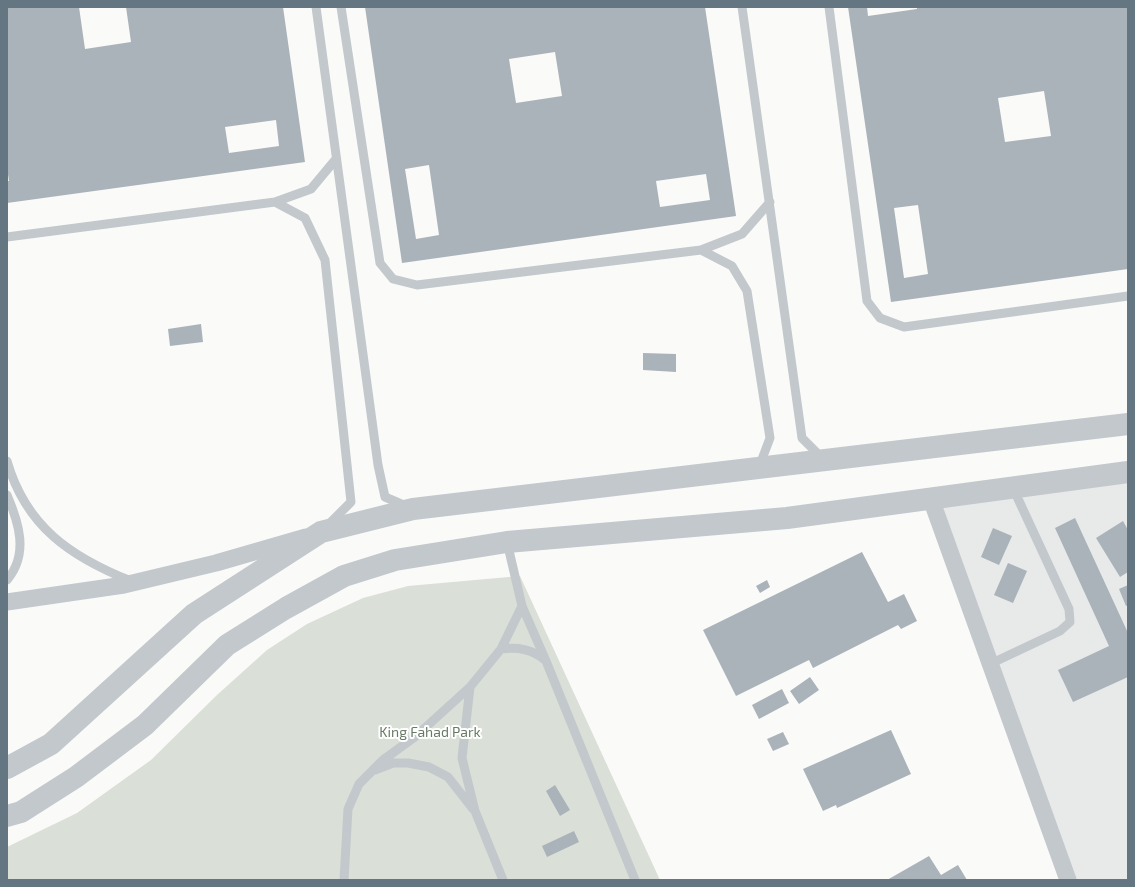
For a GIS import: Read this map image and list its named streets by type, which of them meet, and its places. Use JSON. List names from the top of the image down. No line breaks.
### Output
{"parks":["King Fahad Park"]}
